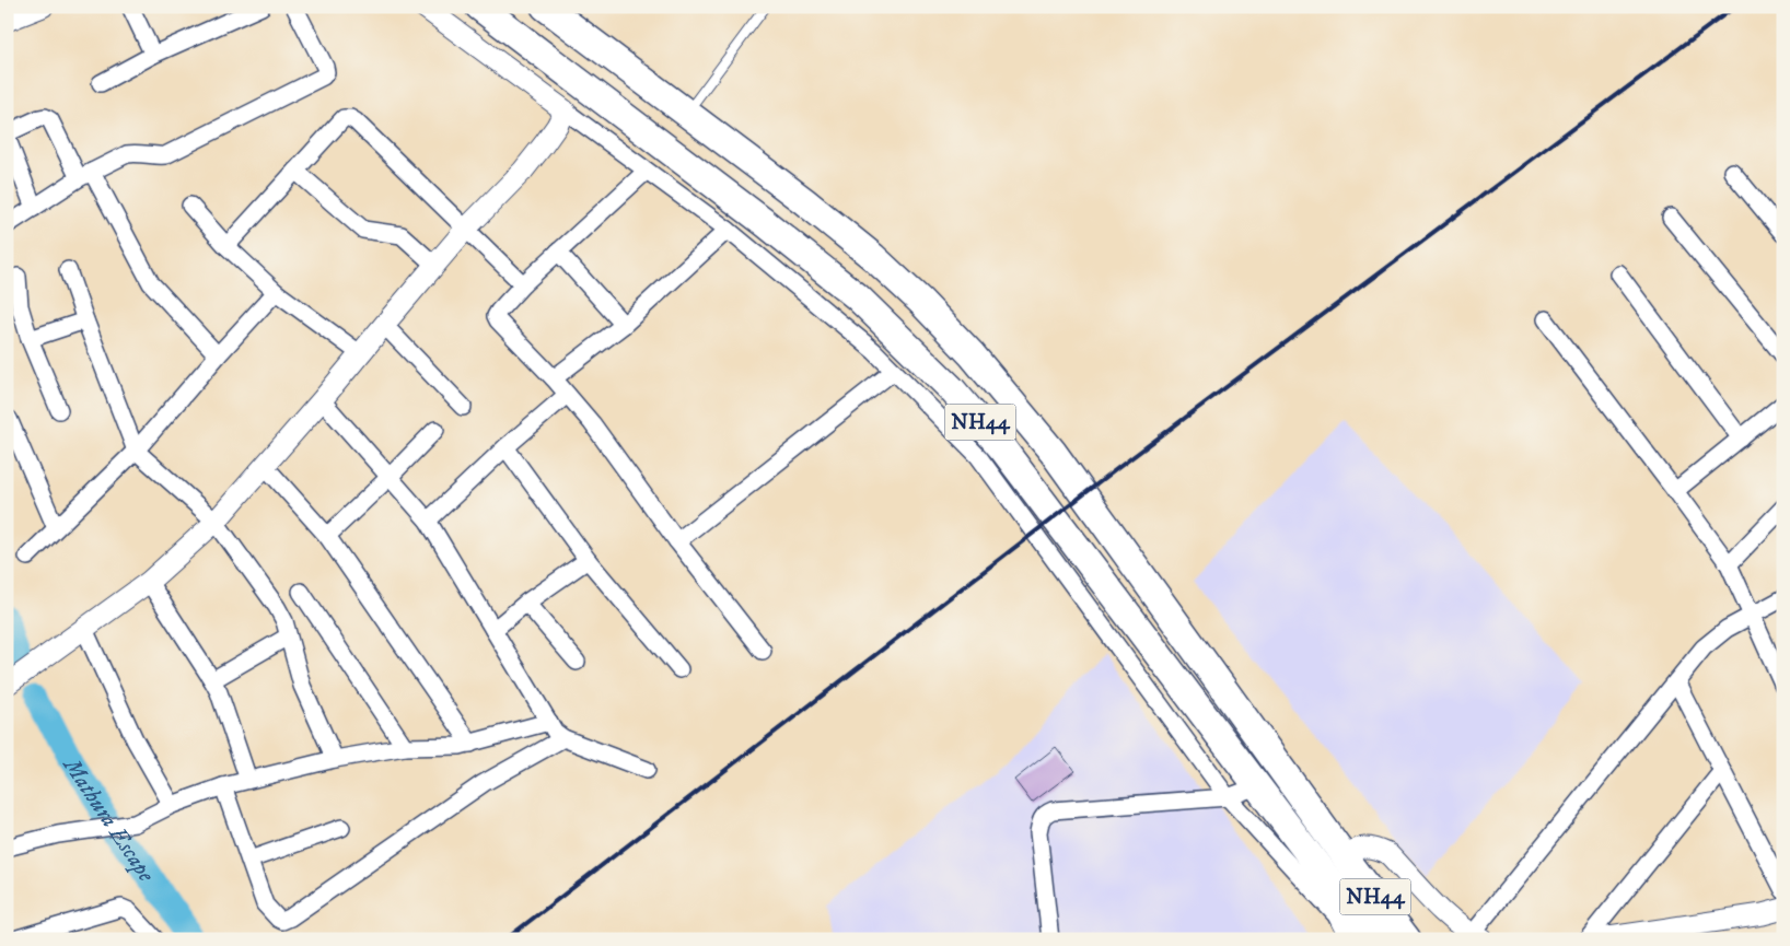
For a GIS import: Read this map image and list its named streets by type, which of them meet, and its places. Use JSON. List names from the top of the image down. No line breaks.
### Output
{"streets":{"highway":["NH44"]},"water":["Mathura Escape"]}
